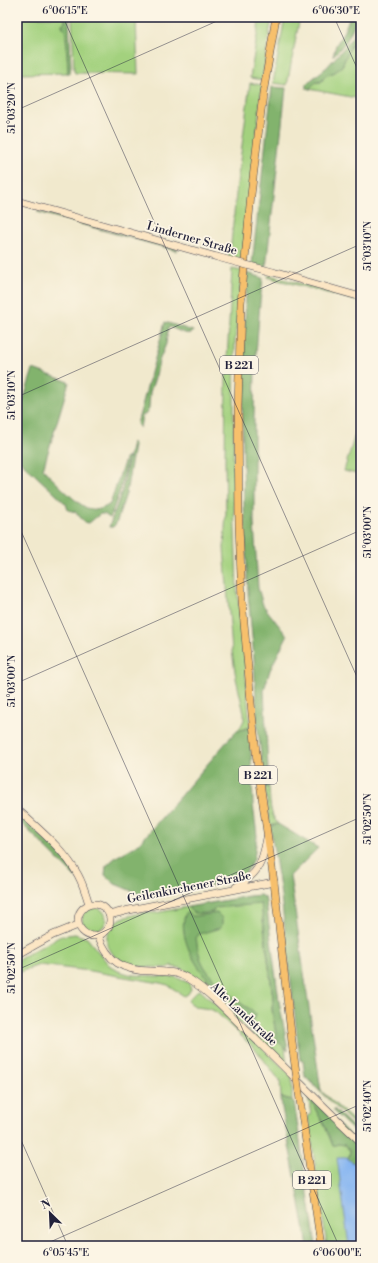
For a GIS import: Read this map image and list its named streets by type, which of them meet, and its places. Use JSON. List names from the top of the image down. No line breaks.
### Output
{"streets":{"main road":["Linderner Straße","B 221","Geilenkirchener Straße","Alte Landstraße"]},"crossings":[["B 221","Geilenkirchener Straße"],["Geilenkirchener Straße","Alte Landstraße"]],"north":"top left","coordinates":["6°06'15\"E","6°06'30\"E","51°03'20\"N","51°03'10\"N","51°03'00\"N","51°02'50\"N","51°02'40\"N","6°05'45\"E","6°06'00\"E"]}
